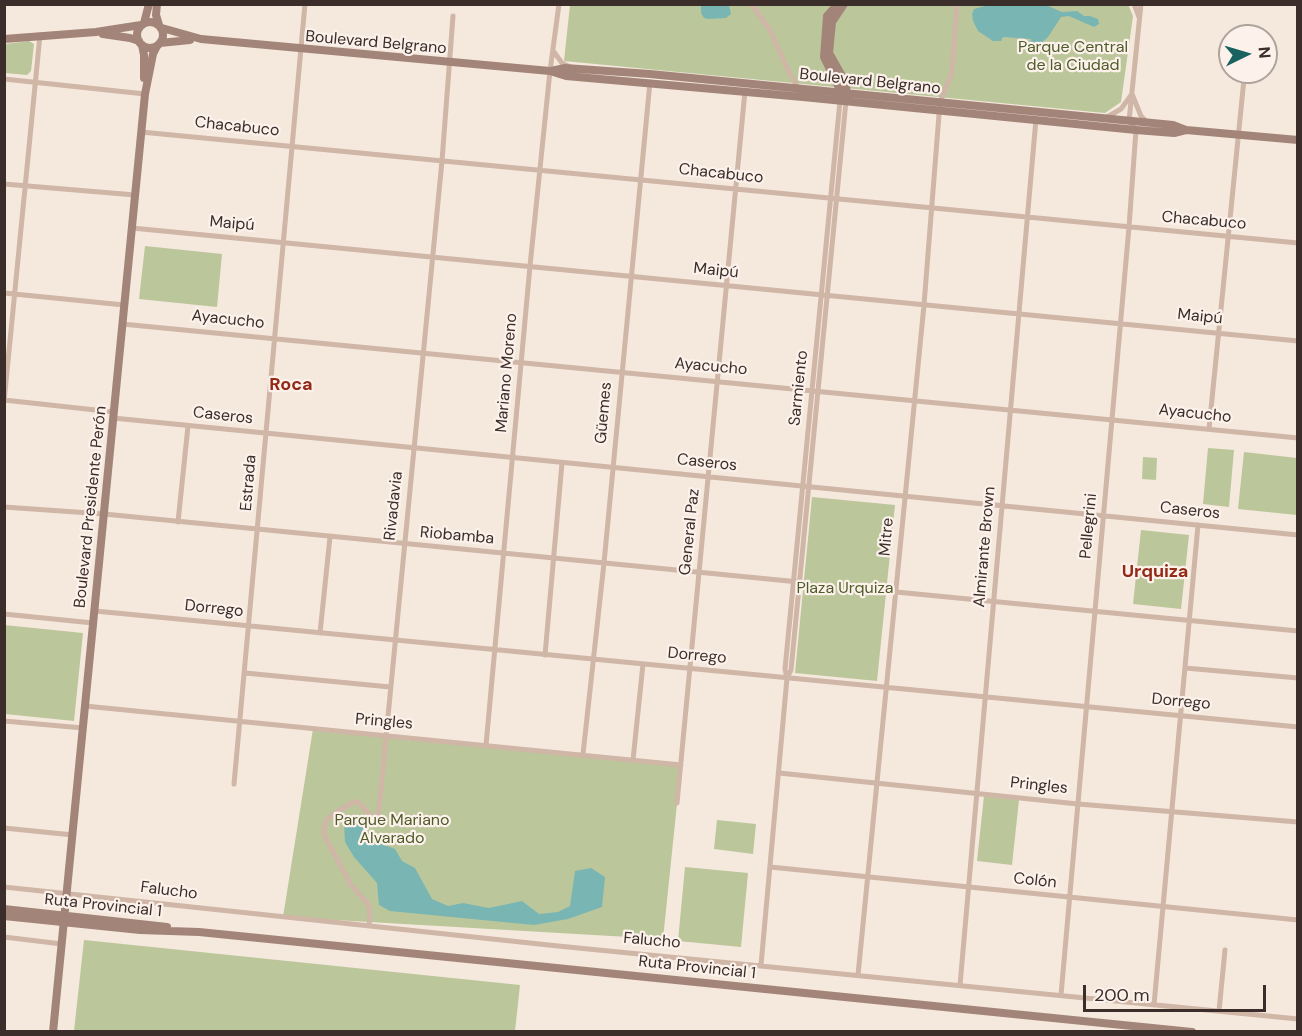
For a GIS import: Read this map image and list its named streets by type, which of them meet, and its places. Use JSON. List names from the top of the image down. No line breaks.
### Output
{"streets":{"street":["Boulevard Belgrano","Chacabuco","Maipú","Ayacucho","Mariano Moreno","Sarmiento","Güemes","Caseros","Estrada","Rivadavia","Boulevard Presidente Perón","Pellegrini","General Paz","Riobamba","Mitre","Almirante Brown","Dorrego","Pringles","Colón","Falucho","Ruta Provincial 1"]},"crossings":[["Boulevard Belgrano","Mariano Moreno"],["Boulevard Belgrano","Sarmiento"],["Boulevard Belgrano","Güemes"],["Boulevard Belgrano","Estrada"],["Boulevard Belgrano","Rivadavia"],["Boulevard Belgrano","Boulevard Presidente Perón"],["Boulevard Belgrano","Pellegrini"],["Boulevard Belgrano","General Paz"],["Boulevard Belgrano","Mitre"],["Boulevard Belgrano","Almirante Brown"],["Chacabuco","Mariano Moreno"],["Chacabuco","Sarmiento"],["Chacabuco","Güemes"],["Chacabuco","Estrada"],["Chacabuco","Rivadavia"],["Chacabuco","Boulevard Presidente Perón"],["Chacabuco","Pellegrini"],["Chacabuco","General Paz"],["Chacabuco","Mitre"],["Chacabuco","Almirante Brown"],["Maipú","Mariano Moreno"],["Maipú","Sarmiento"],["Maipú","Güemes"],["Maipú","Estrada"],["Maipú","Rivadavia"],["Maipú","Boulevard Presidente Perón"],["Maipú","Pellegrini"],["Maipú","General Paz"],["Maipú","Mitre"],["Maipú","Almirante Brown"],["Ayacucho","Mariano Moreno"],["Ayacucho","Sarmiento"],["Ayacucho","Güemes"],["Ayacucho","Estrada"],["Ayacucho","Rivadavia"],["Ayacucho","Boulevard Presidente Perón"],["Ayacucho","Pellegrini"],["Ayacucho","General Paz"],["Ayacucho","Mitre"],["Ayacucho","Almirante Brown"],["Mariano Moreno","Caseros"],["Mariano Moreno","Riobamba"],["Mariano Moreno","Dorrego"],["Mariano Moreno","Pringles"],["Sarmiento","Caseros"],["Sarmiento","Riobamba"],["Sarmiento","Dorrego"],["Sarmiento","Pringles"],["Sarmiento","Colón"],["Sarmiento","Falucho"],["Güemes","Caseros"],["Güemes","Riobamba"],["Güemes","Dorrego"],["Güemes","Pringles"],["Caseros","Estrada"],["Caseros","Rivadavia"],["Caseros","Boulevard Presidente Perón"],["Caseros","Pellegrini"],["Caseros","General Paz"],["Caseros","Mitre"],["Caseros","Almirante Brown"],["Estrada","Riobamba"],["Estrada","Dorrego"],["Estrada","Pringles"],["Rivadavia","Riobamba"],["Rivadavia","Dorrego"],["Rivadavia","Pringles"],["Rivadavia","Falucho"],["Boulevard Presidente Perón","Riobamba"],["Boulevard Presidente Perón","Dorrego"],["Boulevard Presidente Perón","Pringles"],["Boulevard Presidente Perón","Falucho"],["Boulevard Presidente Perón","Ruta Provincial 1"],["Pellegrini","Dorrego"],["Pellegrini","Pringles"],["Pellegrini","Colón"],["Pellegrini","Falucho"],["General Paz","Riobamba"],["General Paz","Dorrego"],["General Paz","Pringles"],["Mitre","Dorrego"],["Mitre","Pringles"],["Mitre","Colón"],["Mitre","Falucho"],["Almirante Brown","Dorrego"],["Almirante Brown","Pringles"],["Almirante Brown","Colón"],["Almirante Brown","Falucho"]],"districts":["Roca","Urquiza"],"parks":["Parque Central de la Ciudad","Plaza Urquiza","Parque Mariano Alvarado"],"scale_bar":"200 m","north":"right"}
